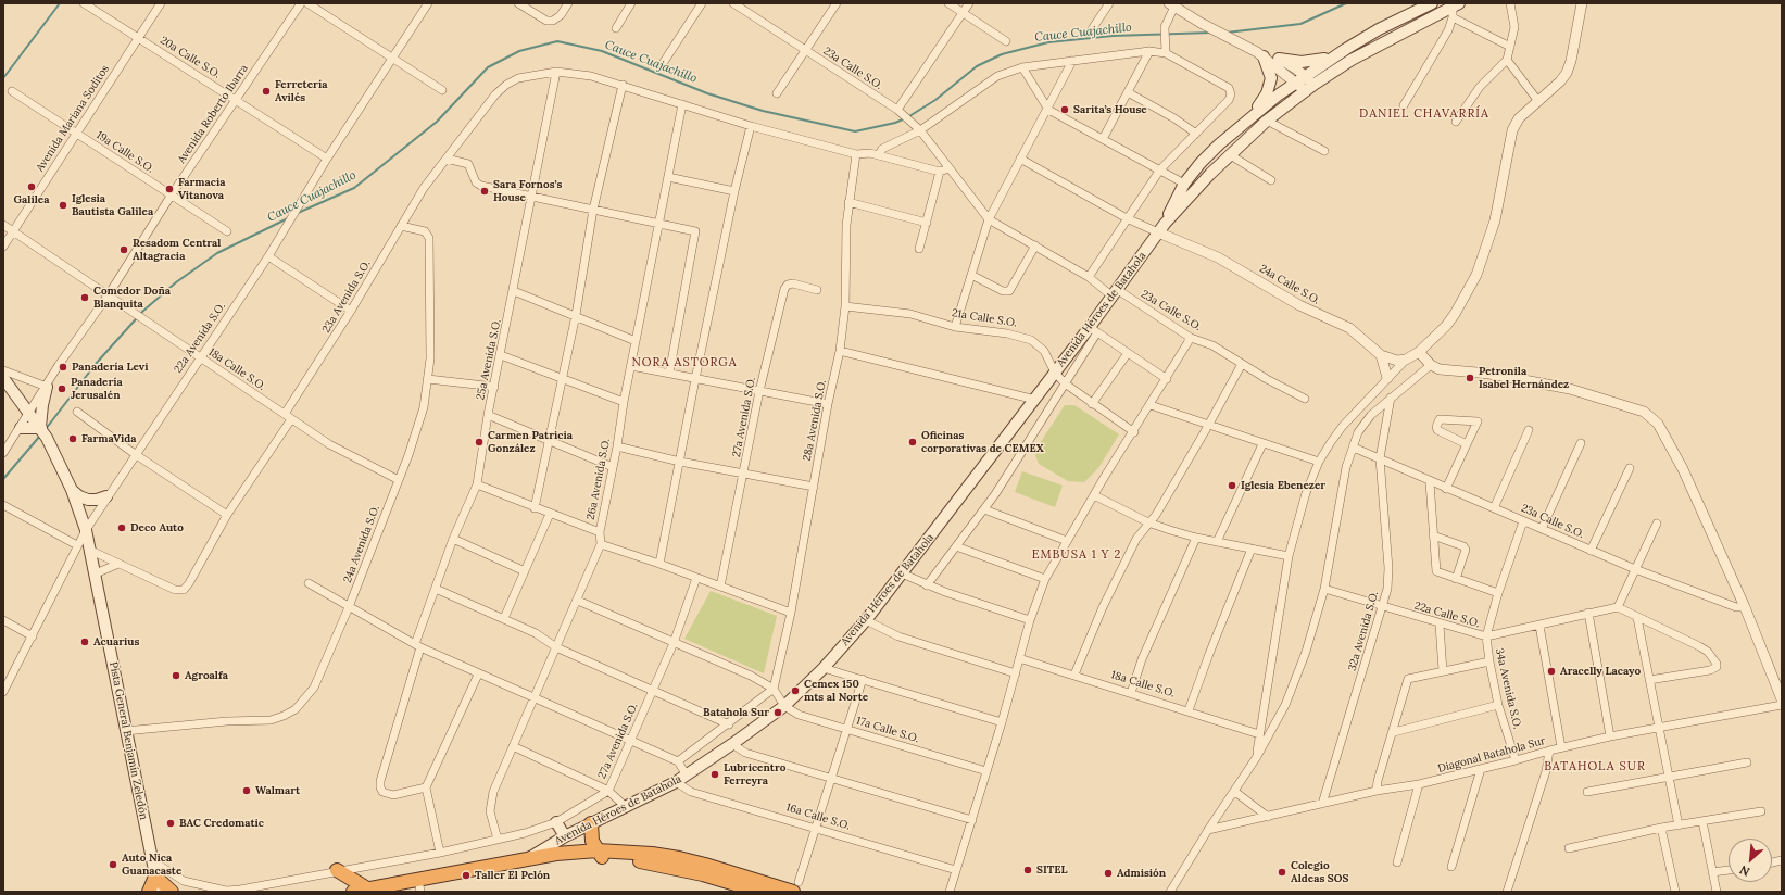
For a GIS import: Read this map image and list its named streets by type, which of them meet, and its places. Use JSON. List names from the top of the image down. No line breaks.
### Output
{"streets":{"main road":["Avenida Héroes de Batahola","Pista General Benjamín Zeledón"],"street":["20a Calle S.O.","23a Calle S.O.","Avenida Roberto Ibarra","Avenida Mariana Soditos","19a Calle S.O.","24a Calle S.O.","23a Avenida S.O.","21a Calle S.O.","22a Avenida S.O.","25a Avenida S.O.","18a Calle S.O.","27a Avenida S.O.","28a Avenida S.O.","26a Avenida S.O.","24a Avenida S.O.","22a Calle S.O.","32a Avenida S.O.","34a Avenida S.O.","17a Calle S.O.","Diagonal Batahola Sur","16a Calle S.O."]},"crossings":[["20a Calle S.O.","Avenida Roberto Ibarra"],["20a Calle S.O.","Avenida Mariana Soditos"],["20a Calle S.O.","22a Avenida S.O."],["23a Calle S.O.","Avenida Héroes de Batahola"],["23a Calle S.O.","32a Avenida S.O."],["23a Calle S.O.","34a Avenida S.O."],["Avenida Roberto Ibarra","19a Calle S.O."],["Avenida Roberto Ibarra","18a Calle S.O."],["Avenida Roberto Ibarra","Pista General Benjamín Zeledón"],["Avenida Mariana Soditos","19a Calle S.O."],["Avenida Mariana Soditos","18a Calle S.O."],["24a Calle S.O.","Avenida Héroes de Batahola"],["23a Avenida S.O.","25a Avenida S.O."],["23a Avenida S.O.","18a Calle S.O."],["23a Avenida S.O.","28a Avenida S.O."],["23a Avenida S.O.","26a Avenida S.O."],["23a Avenida S.O.","24a Avenida S.O."],["Avenida Héroes de Batahola","21a Calle S.O."],["Avenida Héroes de Batahola","17a Calle S.O."],["Avenida Héroes de Batahola","16a Calle S.O."],["21a Calle S.O.","28a Avenida S.O."],["22a Avenida S.O.","18a Calle S.O."],["22a Avenida S.O.","Pista General Benjamín Zeledón"],["18a Calle S.O.","24a Avenida S.O."],["24a Avenida S.O.","Pista General Benjamín Zeledón"],["22a Calle S.O.","32a Avenida S.O."],["22a Calle S.O.","34a Avenida S.O."],["32a Avenida S.O.","Diagonal Batahola Sur"],["34a Avenida S.O.","Diagonal Batahola Sur"]],"districts":["DANIEL CHAVARRÍA","NORA ASTORGA","EMBUSA 1 Y 2","BATAHOLA SUR"],"water":["Cauce Cuajachillo"],"places":["Ferretería Avilés","Sarita’s House","Galilea","Farmacia Vitanova","Sara Fornos’s House","Iglesia Bautista Galilea","Resadom Central Altagracia","Comedor Doña Blanquita","Panadería Levi","Petronila Isabel Hernández","Panadería Jerusalén","FarmaVida","Carmen Patricia González","Oficinas corporativas de CEMEX","Iglesia Ebenezer","Deco Auto","Acuarius","Aracelly Lacayo","Agroalfa","Cemex 150 mts al Norte","Batahola Sur","Lubricentro Ferreyra","Walmart","BAC Credomatic","Auto Nica Guanacaste","SITEL","Colegio Aldeas SOS","Admisión","Taller El Pelón"],"north":"bottom left"}
